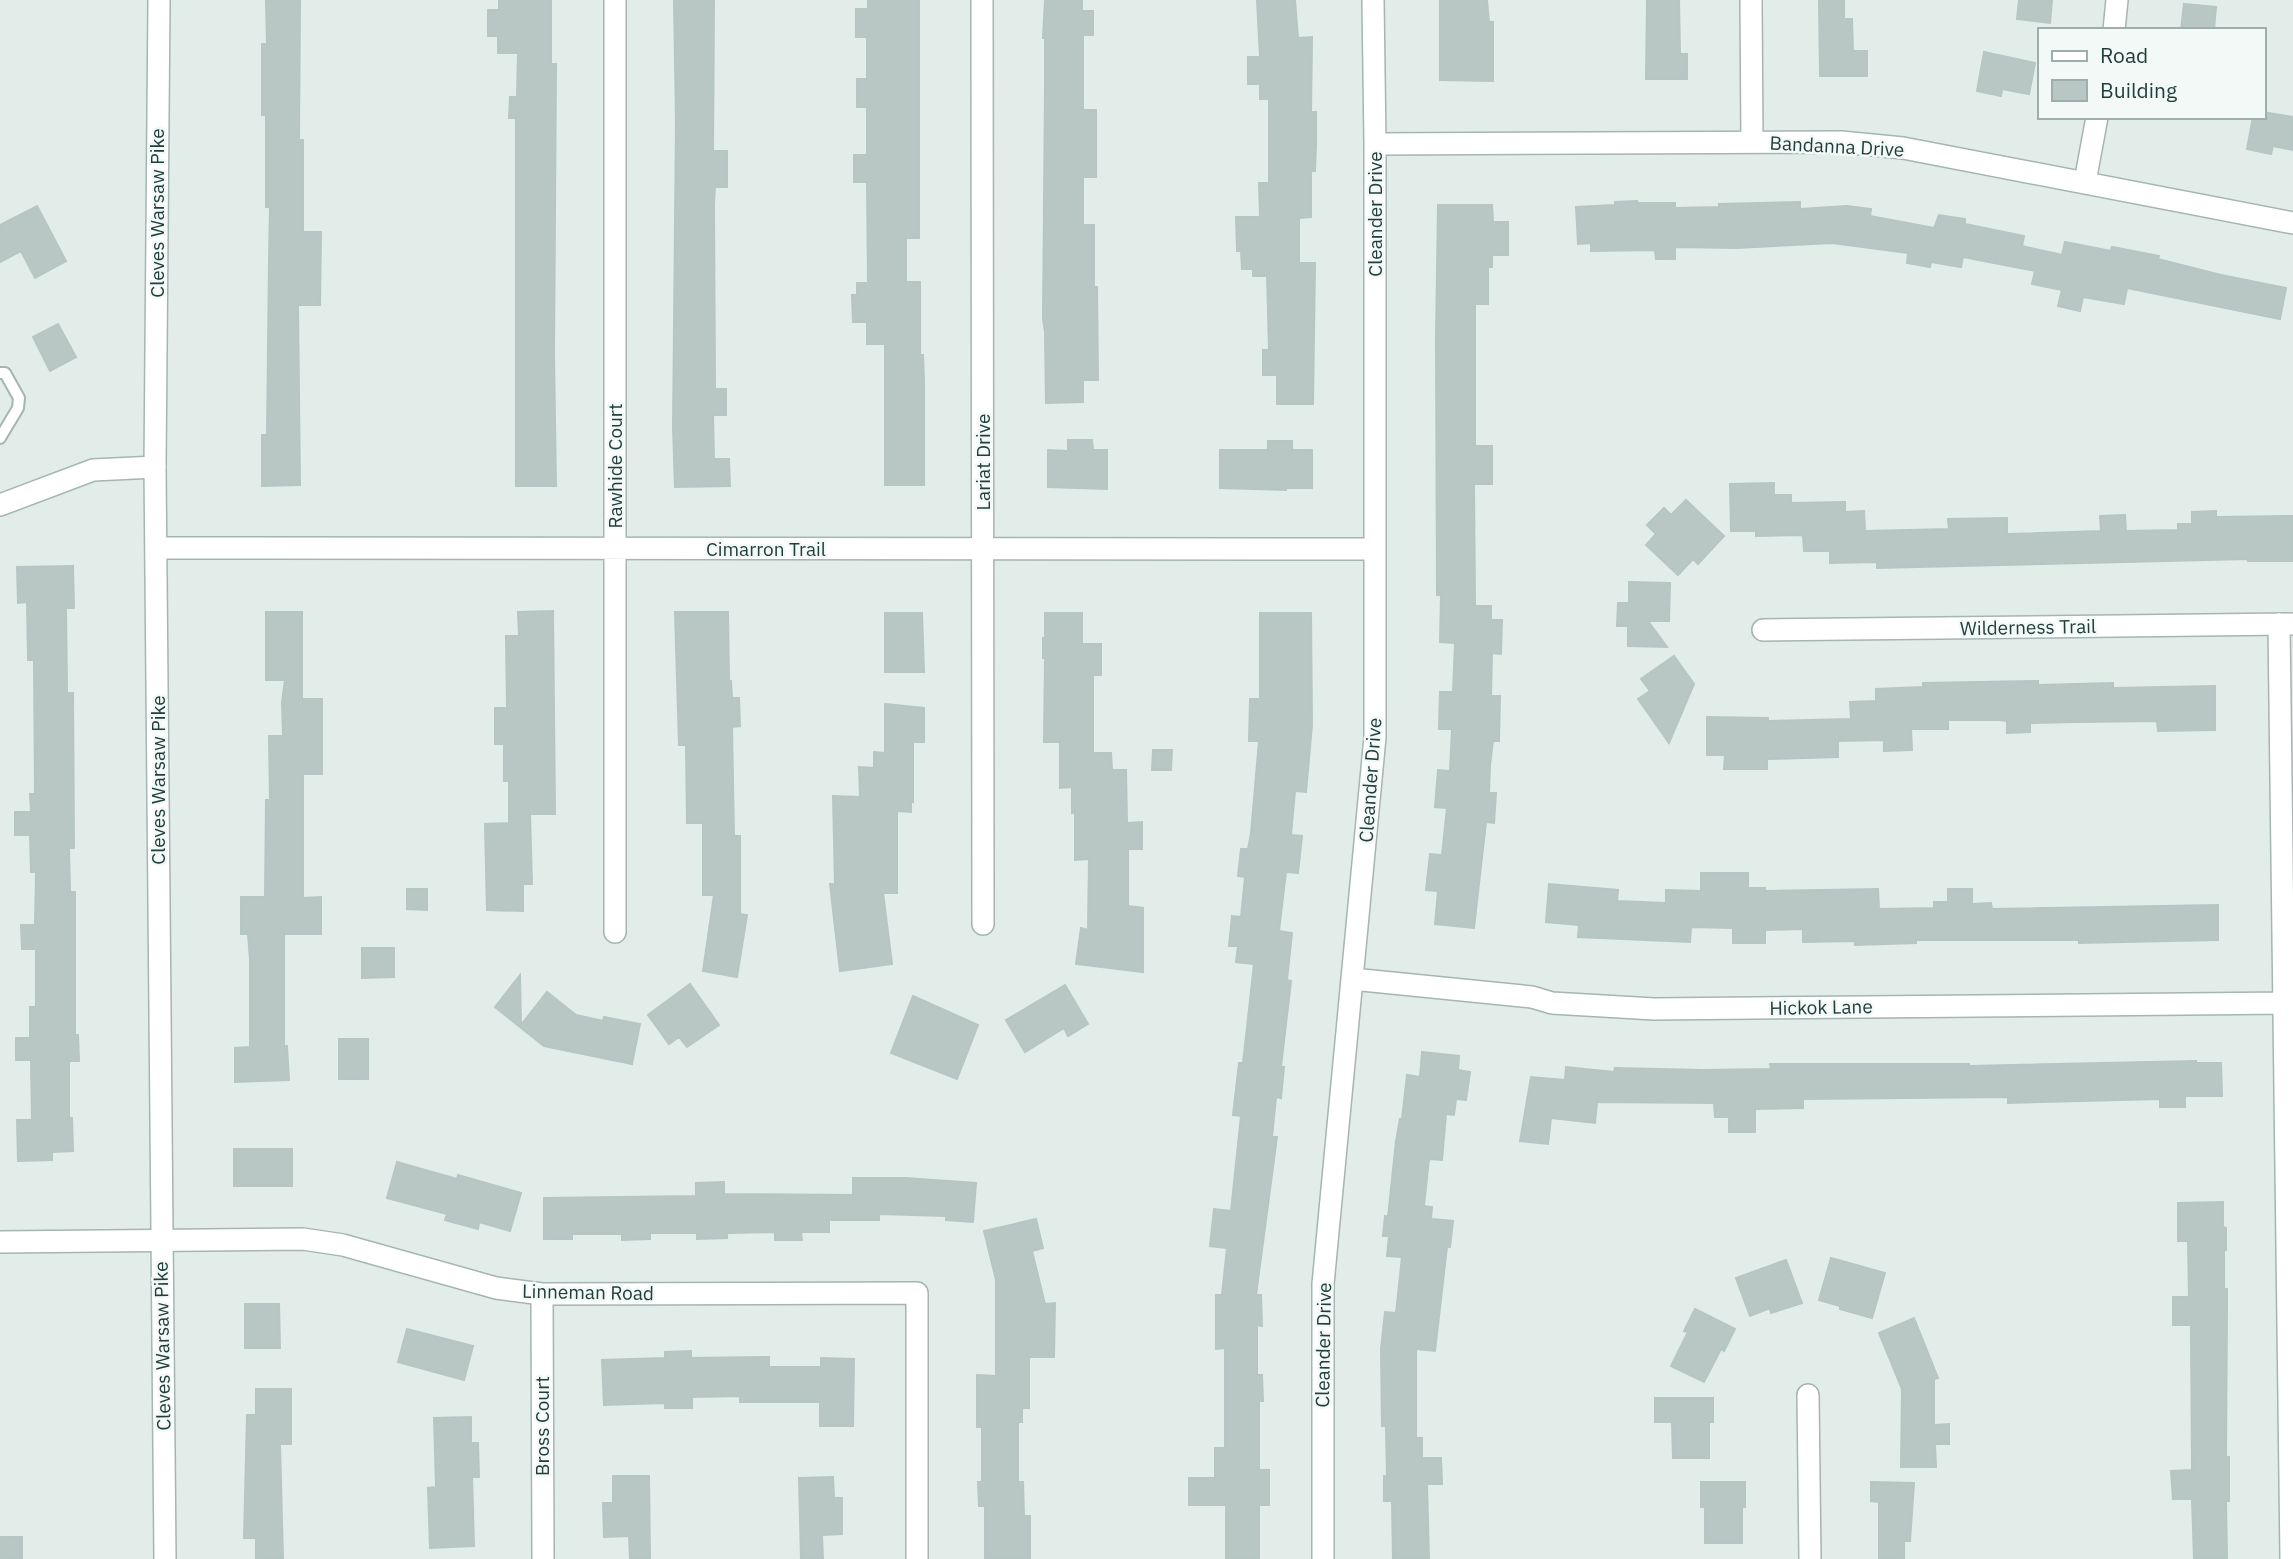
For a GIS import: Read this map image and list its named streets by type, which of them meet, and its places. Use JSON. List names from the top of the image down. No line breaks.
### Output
{"streets":{"street":["Bandanna Drive","Cleves Warsaw Pike","Cleander Drive","Lariat Drive","Rawhide Court","Cimarron Trail","Wilderness Trail","Hickok Lane","Linneman Road","Bross Court"]},"crossings":[["Bandanna Drive","Cleander Drive"],["Cleves Warsaw Pike","Cimarron Trail"],["Cleves Warsaw Pike","Linneman Road"],["Cleander Drive","Cimarron Trail"],["Cleander Drive","Hickok Lane"],["Lariat Drive","Cimarron Trail"],["Rawhide Court","Cimarron Trail"],["Linneman Road","Bross Court"]],"legend":["Road","Building"]}
